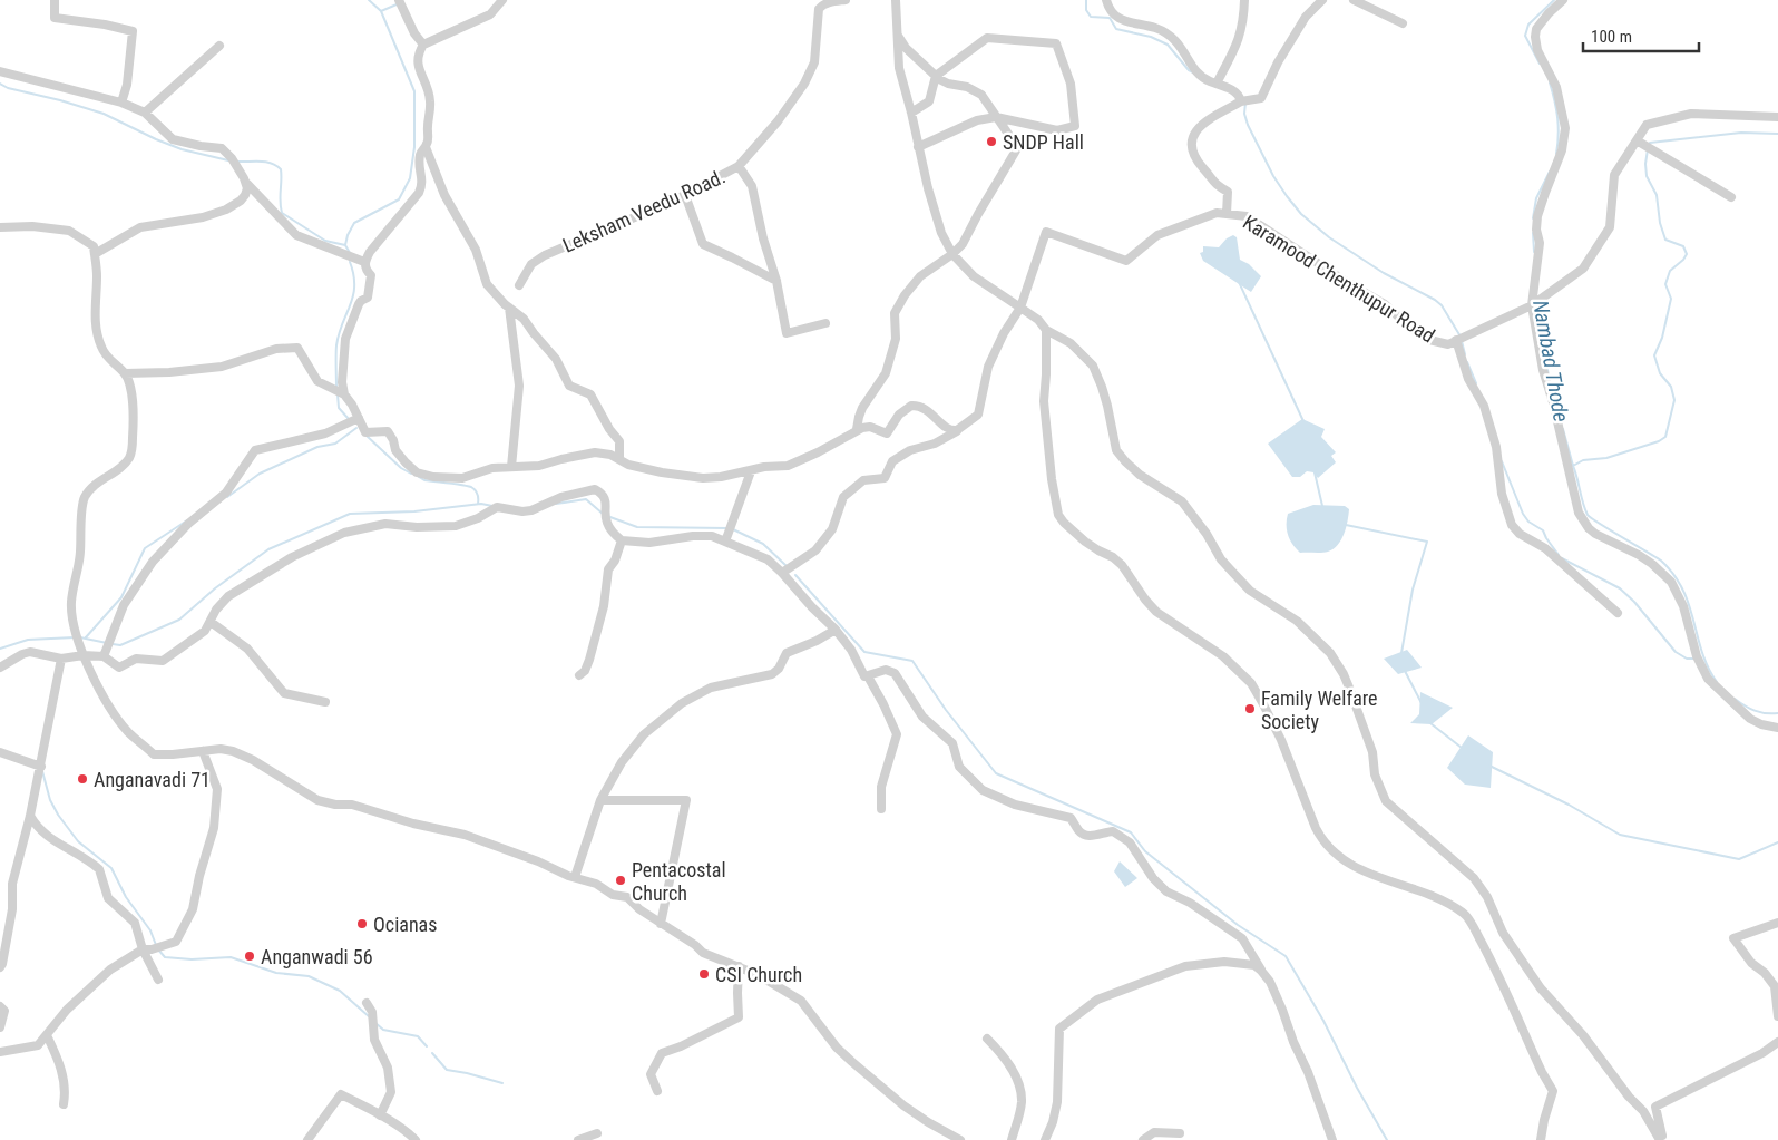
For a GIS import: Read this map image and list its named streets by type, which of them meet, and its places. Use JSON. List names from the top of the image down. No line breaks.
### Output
{"streets":{"street":["Leksham Veedu Road.","Karamood Chenthupur Road"]},"water":["Nambad Thode"],"places":["SNDP Hall","Family Welfare Society","Anganavadi 71","Pentacostal Church","Ocianas","Anganwadi 56","CSI Church"],"scale_bar":"100 m"}
